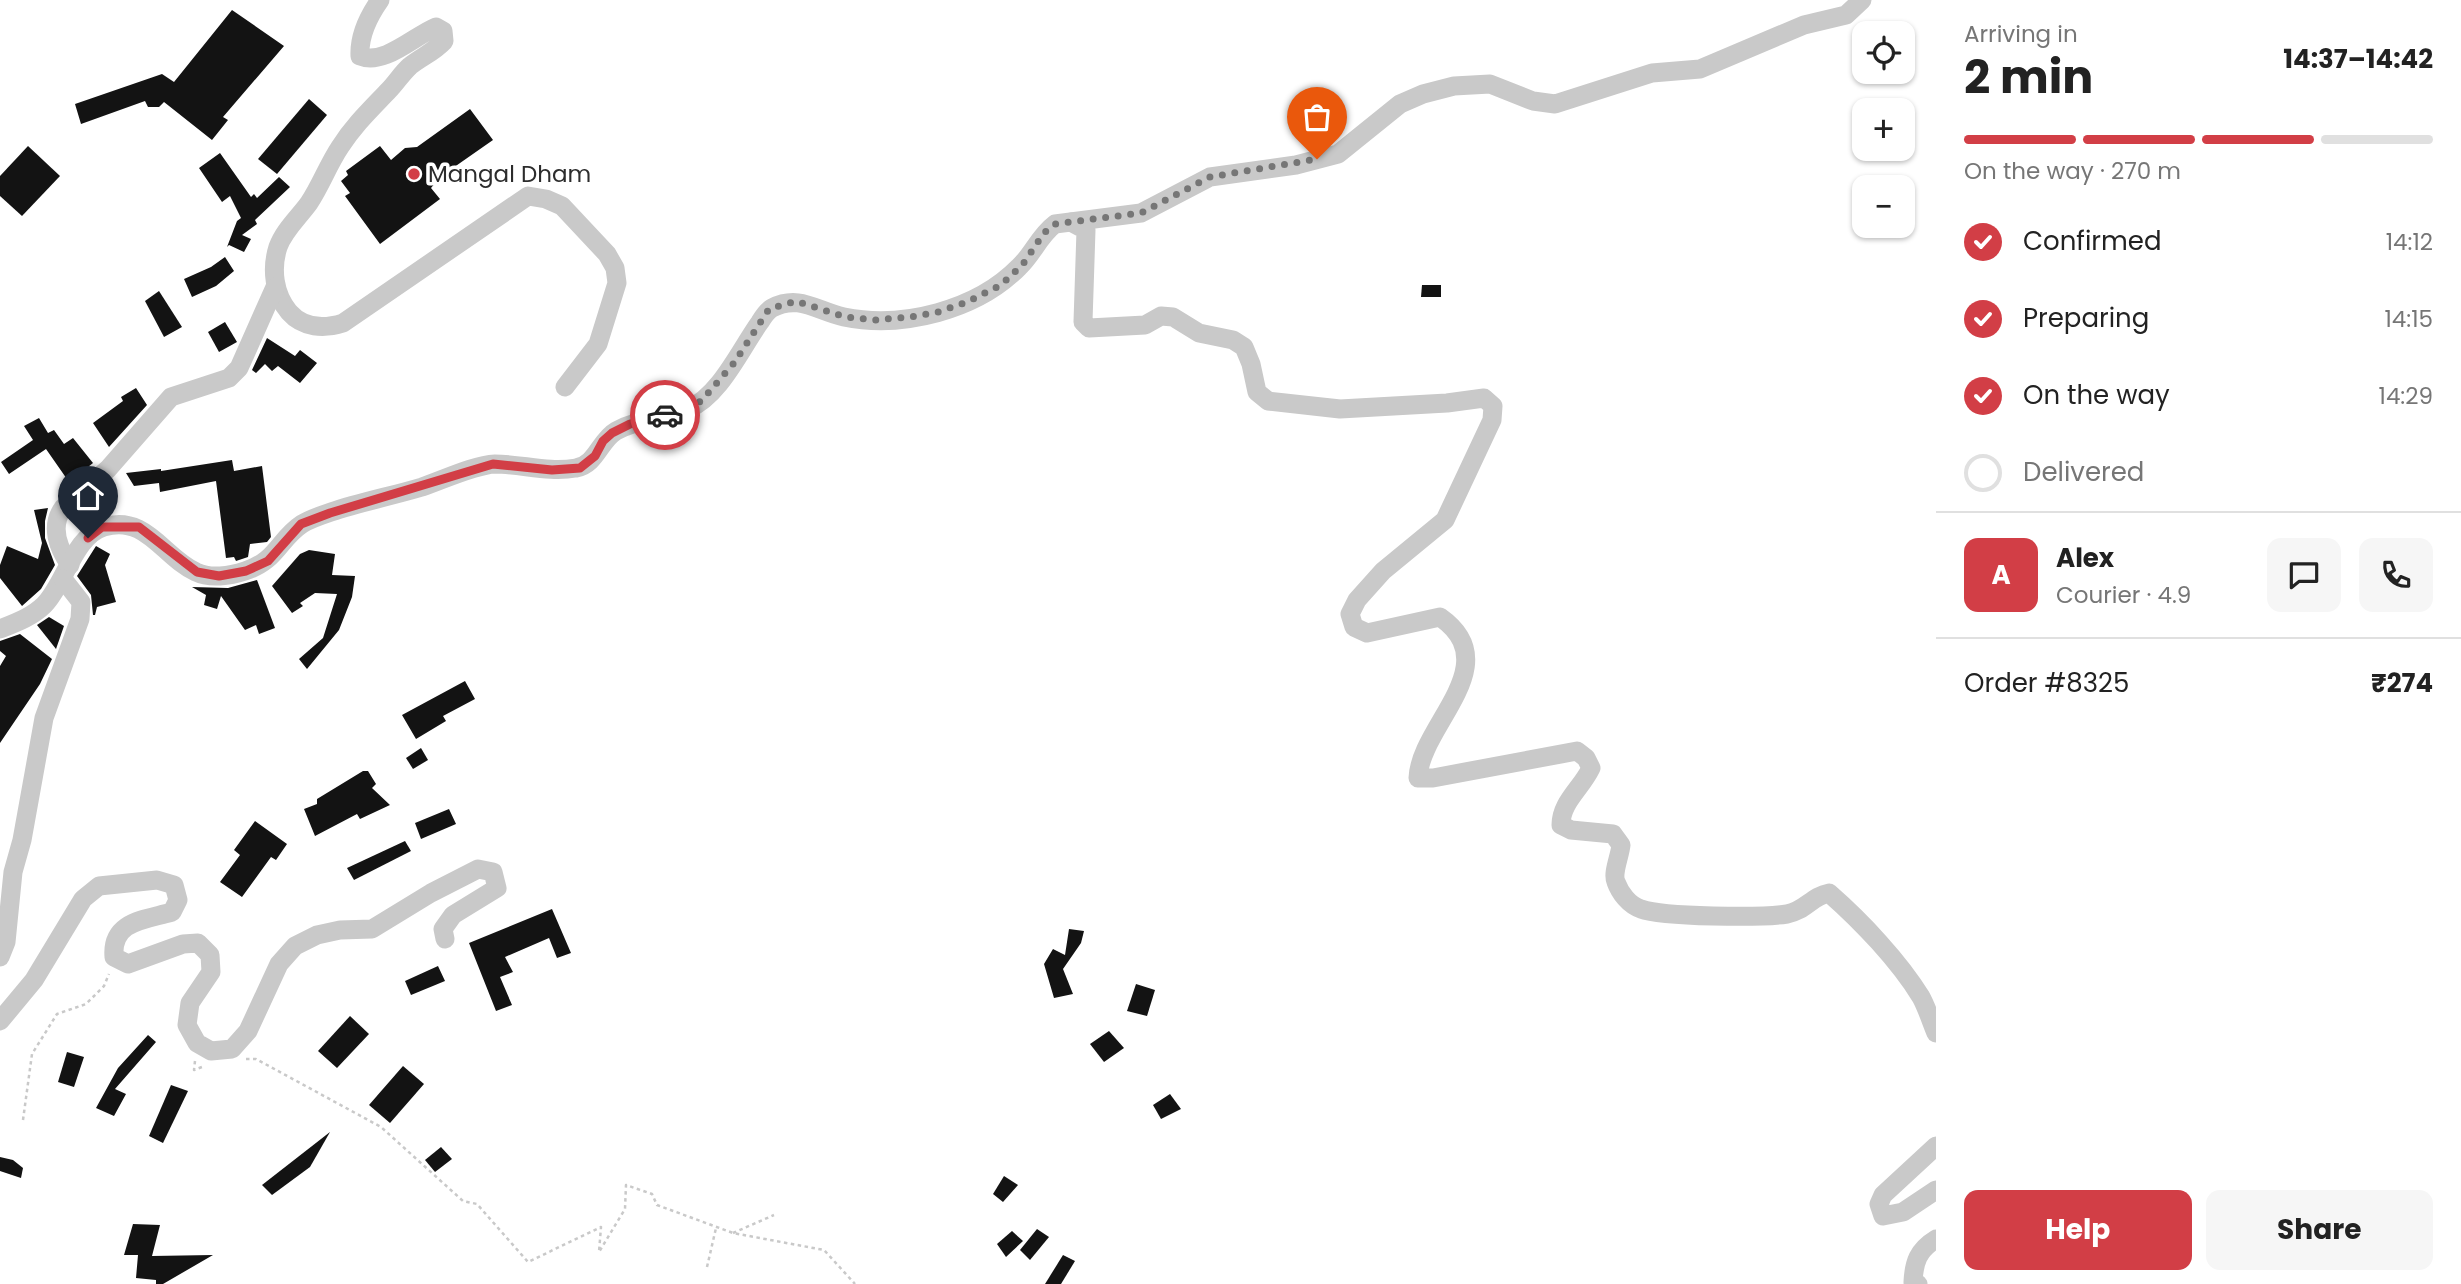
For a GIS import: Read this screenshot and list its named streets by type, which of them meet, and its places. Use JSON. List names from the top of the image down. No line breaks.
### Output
{"places":["Mangal Dham"],"page":{"heading":["2 min","Arriving in","14:37–14:42"],"panel":["Alex","Courier · 4.9","Order #8325","₹274"],"map_buttons":["+","−"],"bar":"On the way · 270 m","list":[["Confirmed","14:12"],["Preparing","14:15"],["On the way","14:29"],"Delivered"],"round":"A","buttons":["Help","Share"]}}
